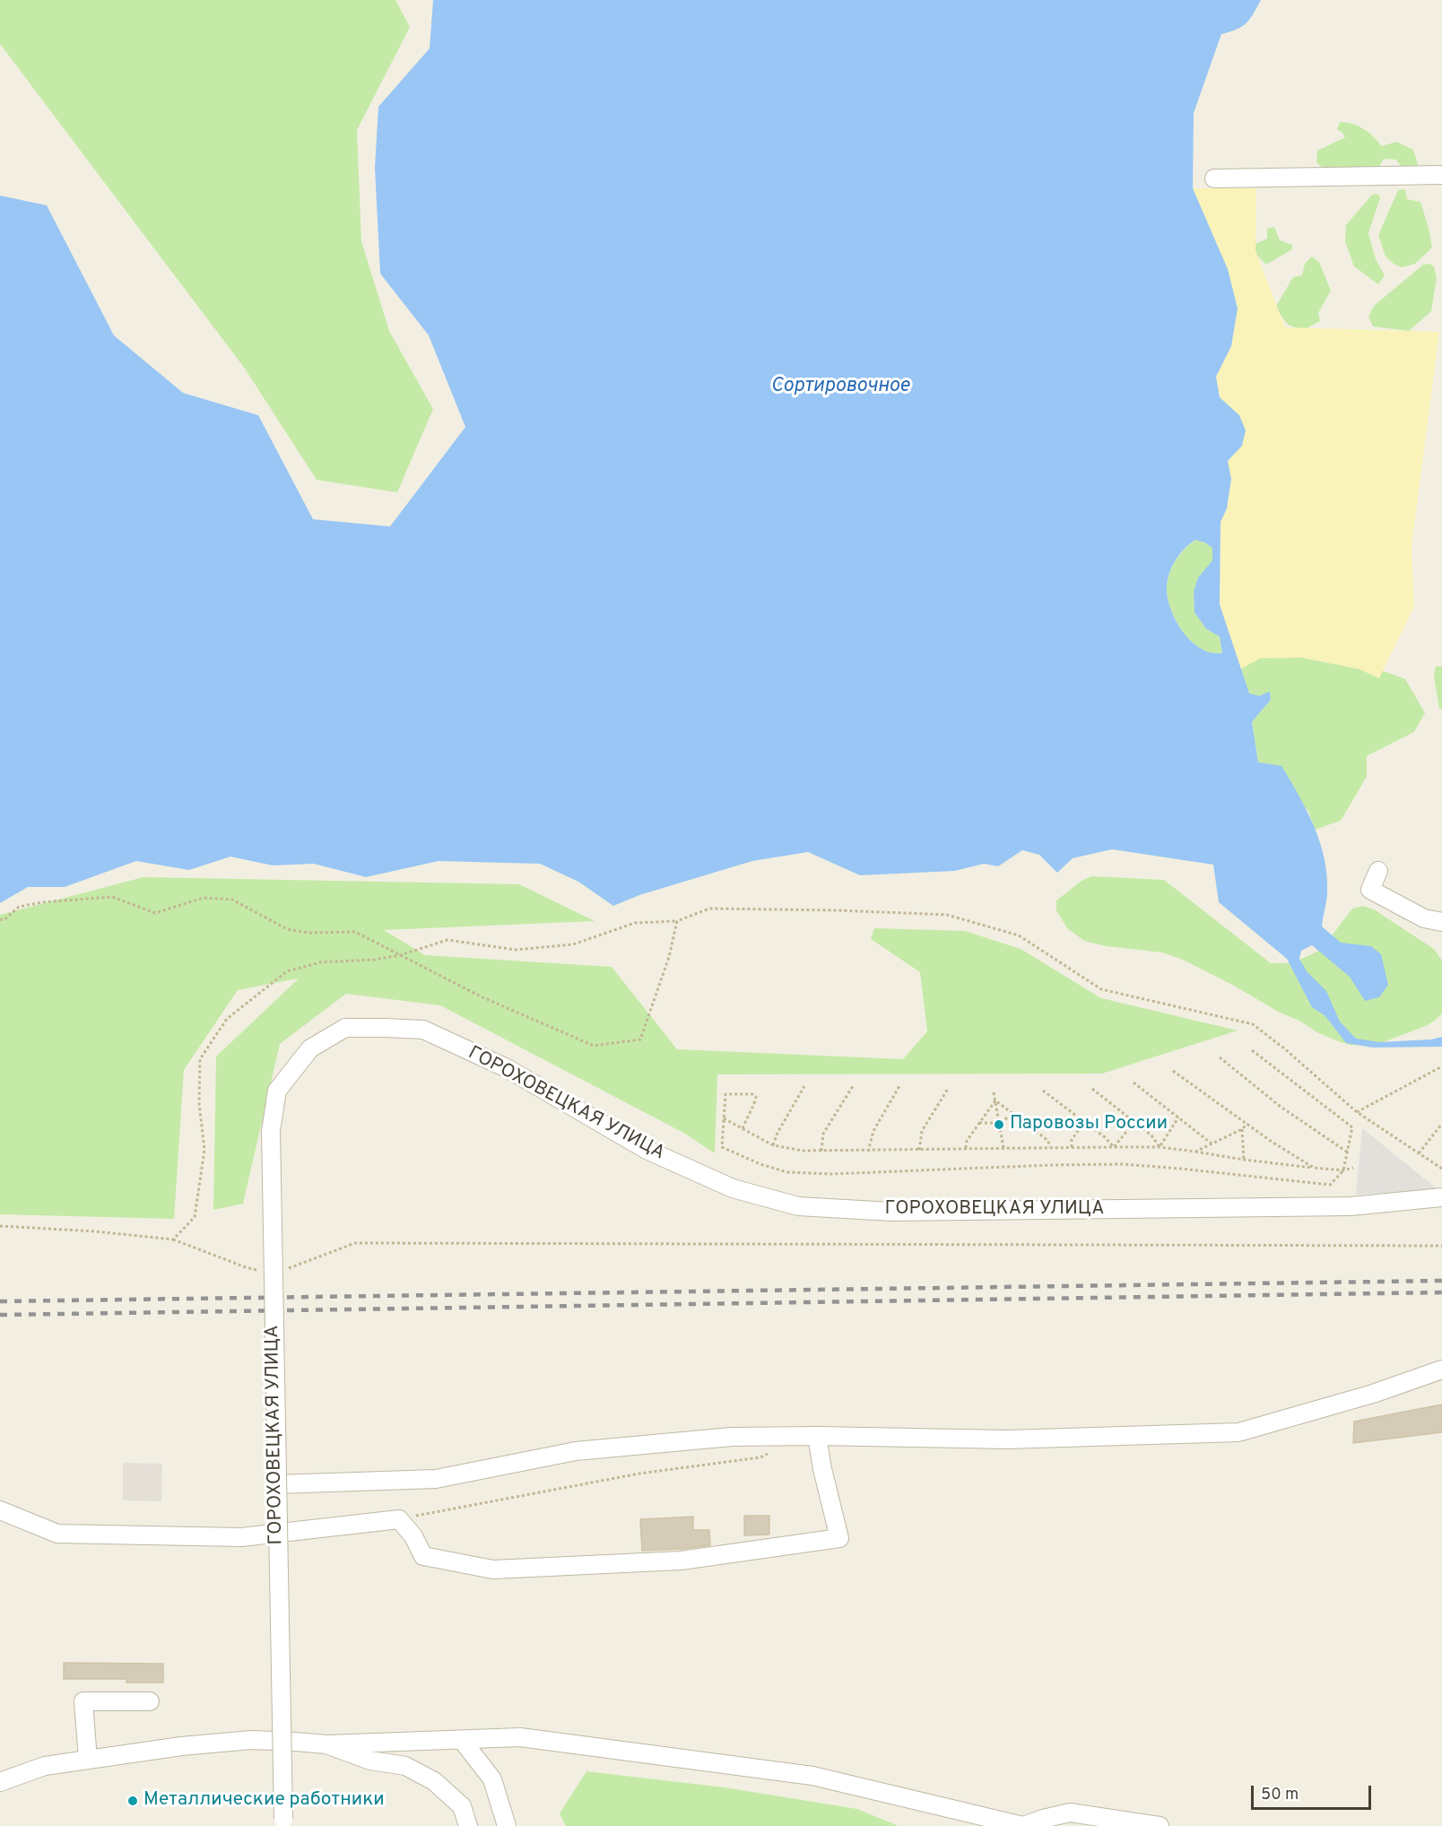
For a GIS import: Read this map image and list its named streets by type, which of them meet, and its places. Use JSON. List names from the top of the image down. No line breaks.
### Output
{"streets":{"street":["ГОРОХОВЕЦКАЯ УЛИЦА"]},"water":["Сортировочное"],"places":["Паровозы России","Металлические работники"],"scale_bar":"50 m"}
